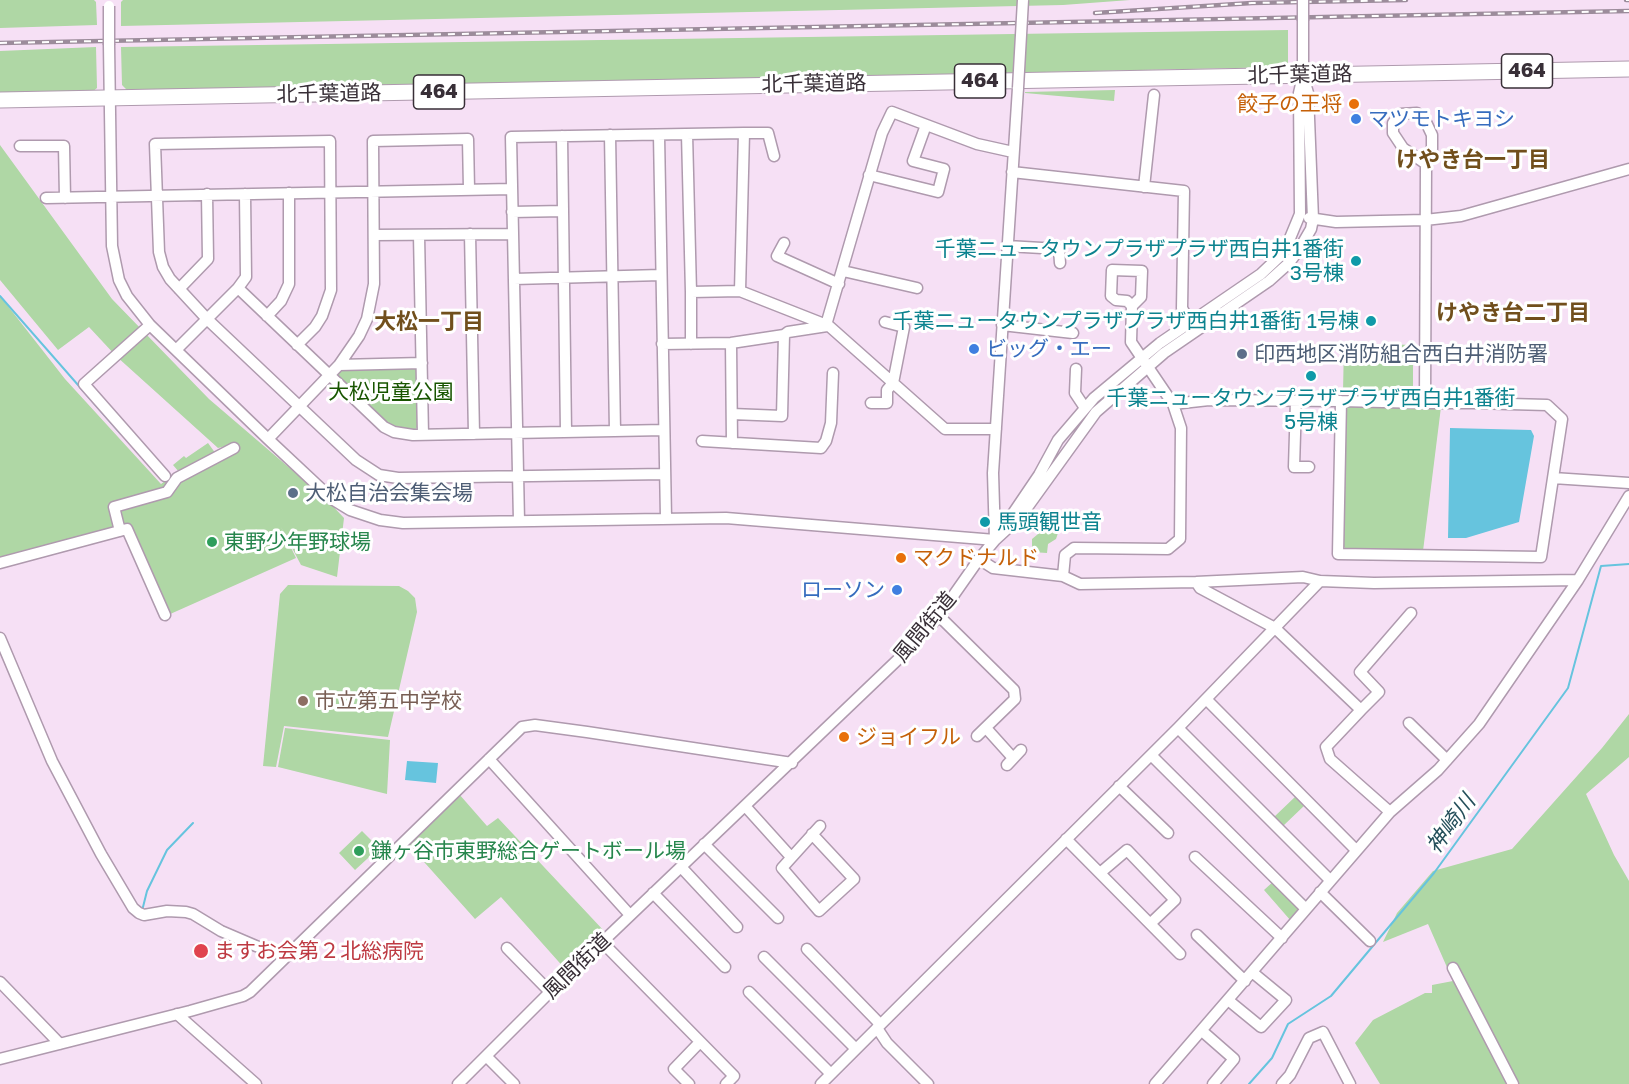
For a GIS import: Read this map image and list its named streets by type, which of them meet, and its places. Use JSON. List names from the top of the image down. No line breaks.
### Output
{"streets":{"highway":["464","北千葉道路"],"street":["風間街道"]},"districts":["けやき台一丁目","けやき台二丁目","大松一丁目"],"water":["神崎川"],"parks":["大松児童公園"],"places":["餃子の王将","マツモトキヨシ","千葉ニュータウンプラザプラザ西白井1番街 3号棟","千葉ニュータウンプラザプラザ西白井1番街 1号棟","ビッグ・エー","印西地区消防組合西白井消防署","千葉ニュータウンプラザプラザ西白井1番街 5号棟","大松自治会集会場","馬頭観世音","東野少年野球場","マクドナルド","ローソン","市立第五中学校","ジョイフル","鎌ヶ谷市東野総合ゲートボール場","ますお会第２北総病院"]}
